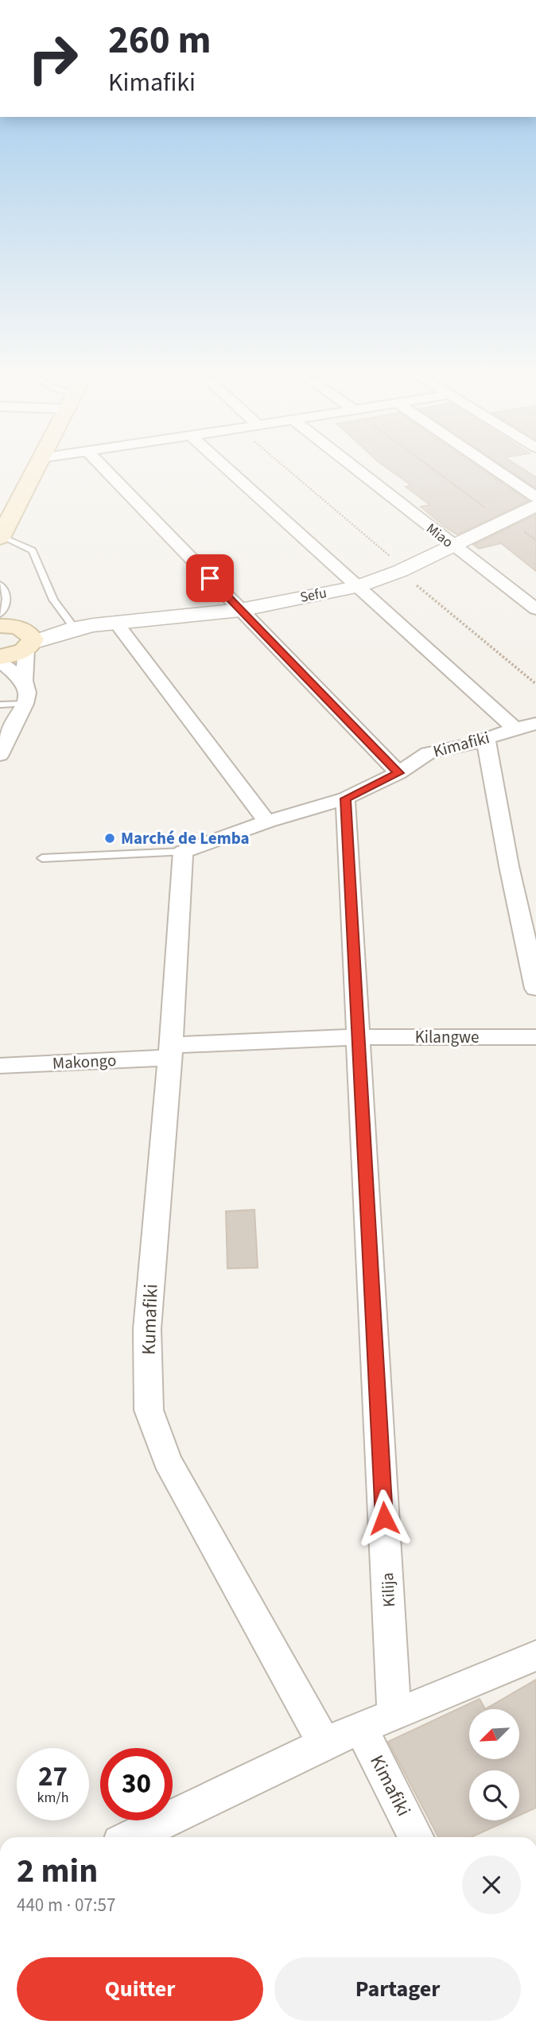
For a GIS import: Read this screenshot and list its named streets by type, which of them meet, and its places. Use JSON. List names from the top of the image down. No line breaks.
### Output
{"streets":{"street":["Miao","Sefu","Kimafiki","Kilangwe","Makongo","Kumafiki","Kilija"]},"crossings":[["Miao","Sefu"],["Kimafiki","Kumafiki"],["Kimafiki","Kilija"],["Kilangwe","Makongo"],["Kilangwe","Kumafiki"],["Kilangwe","Kilija"],["Makongo","Kumafiki"]],"places":["Marché de Lemba"],"north":"bottom left","page":{"turn":["260 m","Kimafiki"],"speed":"27 km/h","limit":"30","heading":["2 min","440 m · 07:57"],"buttons":["Quitter","Partager"]}}
